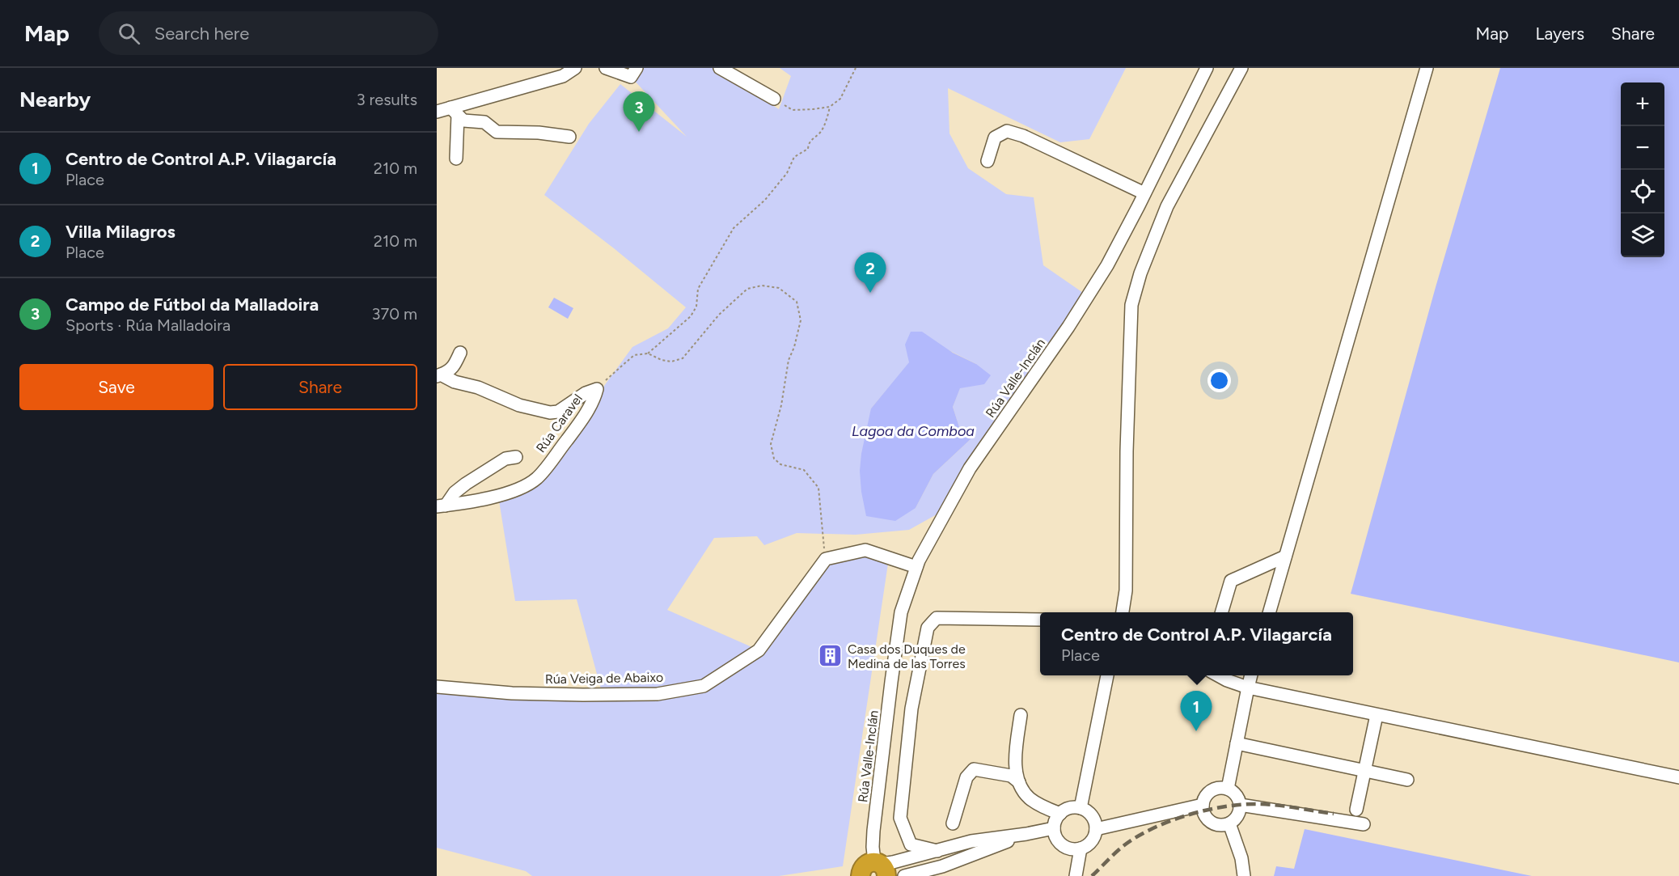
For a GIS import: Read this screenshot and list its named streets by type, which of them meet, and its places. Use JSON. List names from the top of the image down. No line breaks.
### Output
{"streets":{"street":["Rúa Valle-Inclán","Rúa Caravel","Rúa Veiga de Abaixo"]},"water":["Lagoa da Comboa"],"places":{"building":["Casa dos Duques de Medina de las Torres"]},"page":{"header":"Map","search":"Search here","nav":["Map","Layers","Share"],"heading":["Nearby","3 results"],"map_buttons":["+","−"],"pins":["3","2","1"],"list":[{"mark":"1","name":"Centro de Control A.P. Vilagarcía","note":"Place","value":"210 m"},{"mark":"2","name":"Villa Milagros","note":"Place","value":"210 m"},{"mark":"3","name":"Campo de Fútbol da Malladoira","note":"Sports · Rúa Malladoira","value":"370 m"}],"buttons":["Save","Share"],"popup":["Centro de Control A.P. Vilagarcía","Place"]}}
